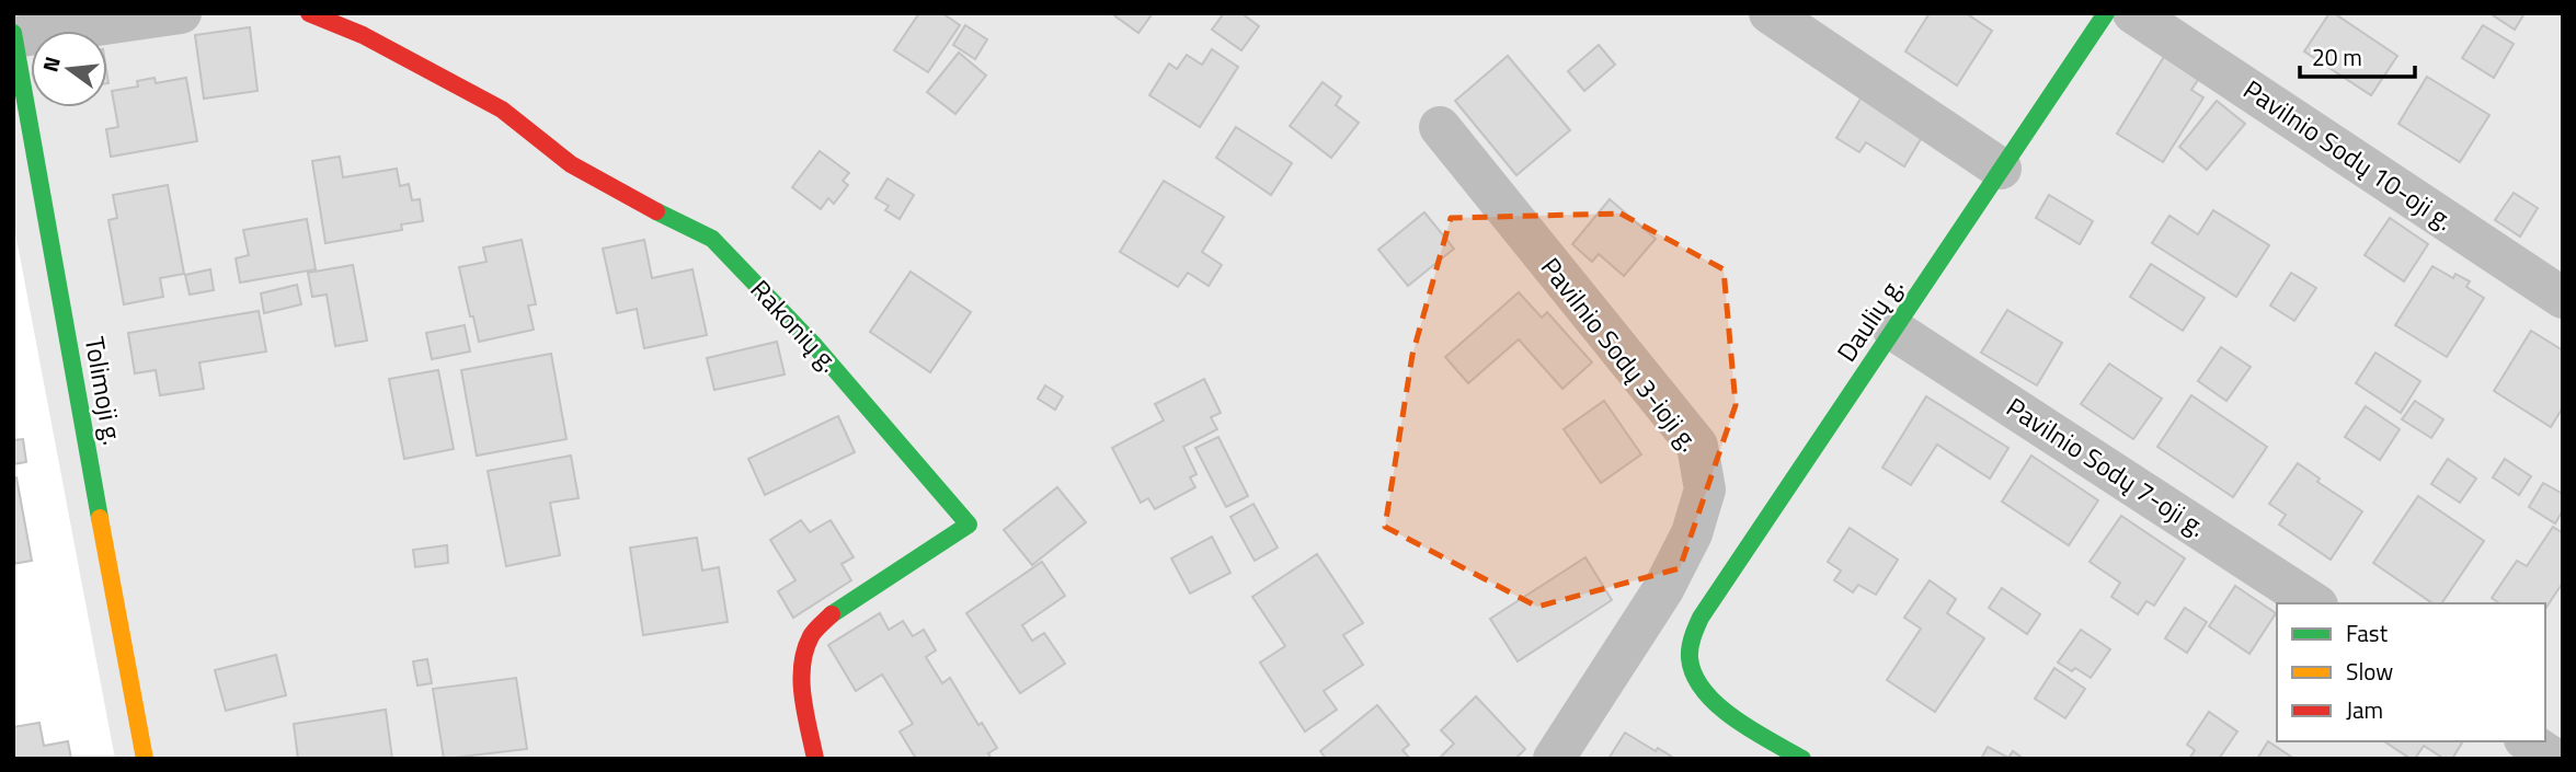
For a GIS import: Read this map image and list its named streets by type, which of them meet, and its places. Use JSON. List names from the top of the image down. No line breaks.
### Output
{"streets":{"street":["Pavilnio Sodų 10-oji g.","Daulių g.","Rakonių g.","Pavilnio Sodų 3-ioji g.","Tolimoji g.","Pavilnio Sodų 7-oji g."]},"crossings":[["Daulių g.","Pavilnio Sodų 7-oji g."]],"legend":["Fast","Slow","Jam"],"scale_bar":"20 m","north":"left"}
